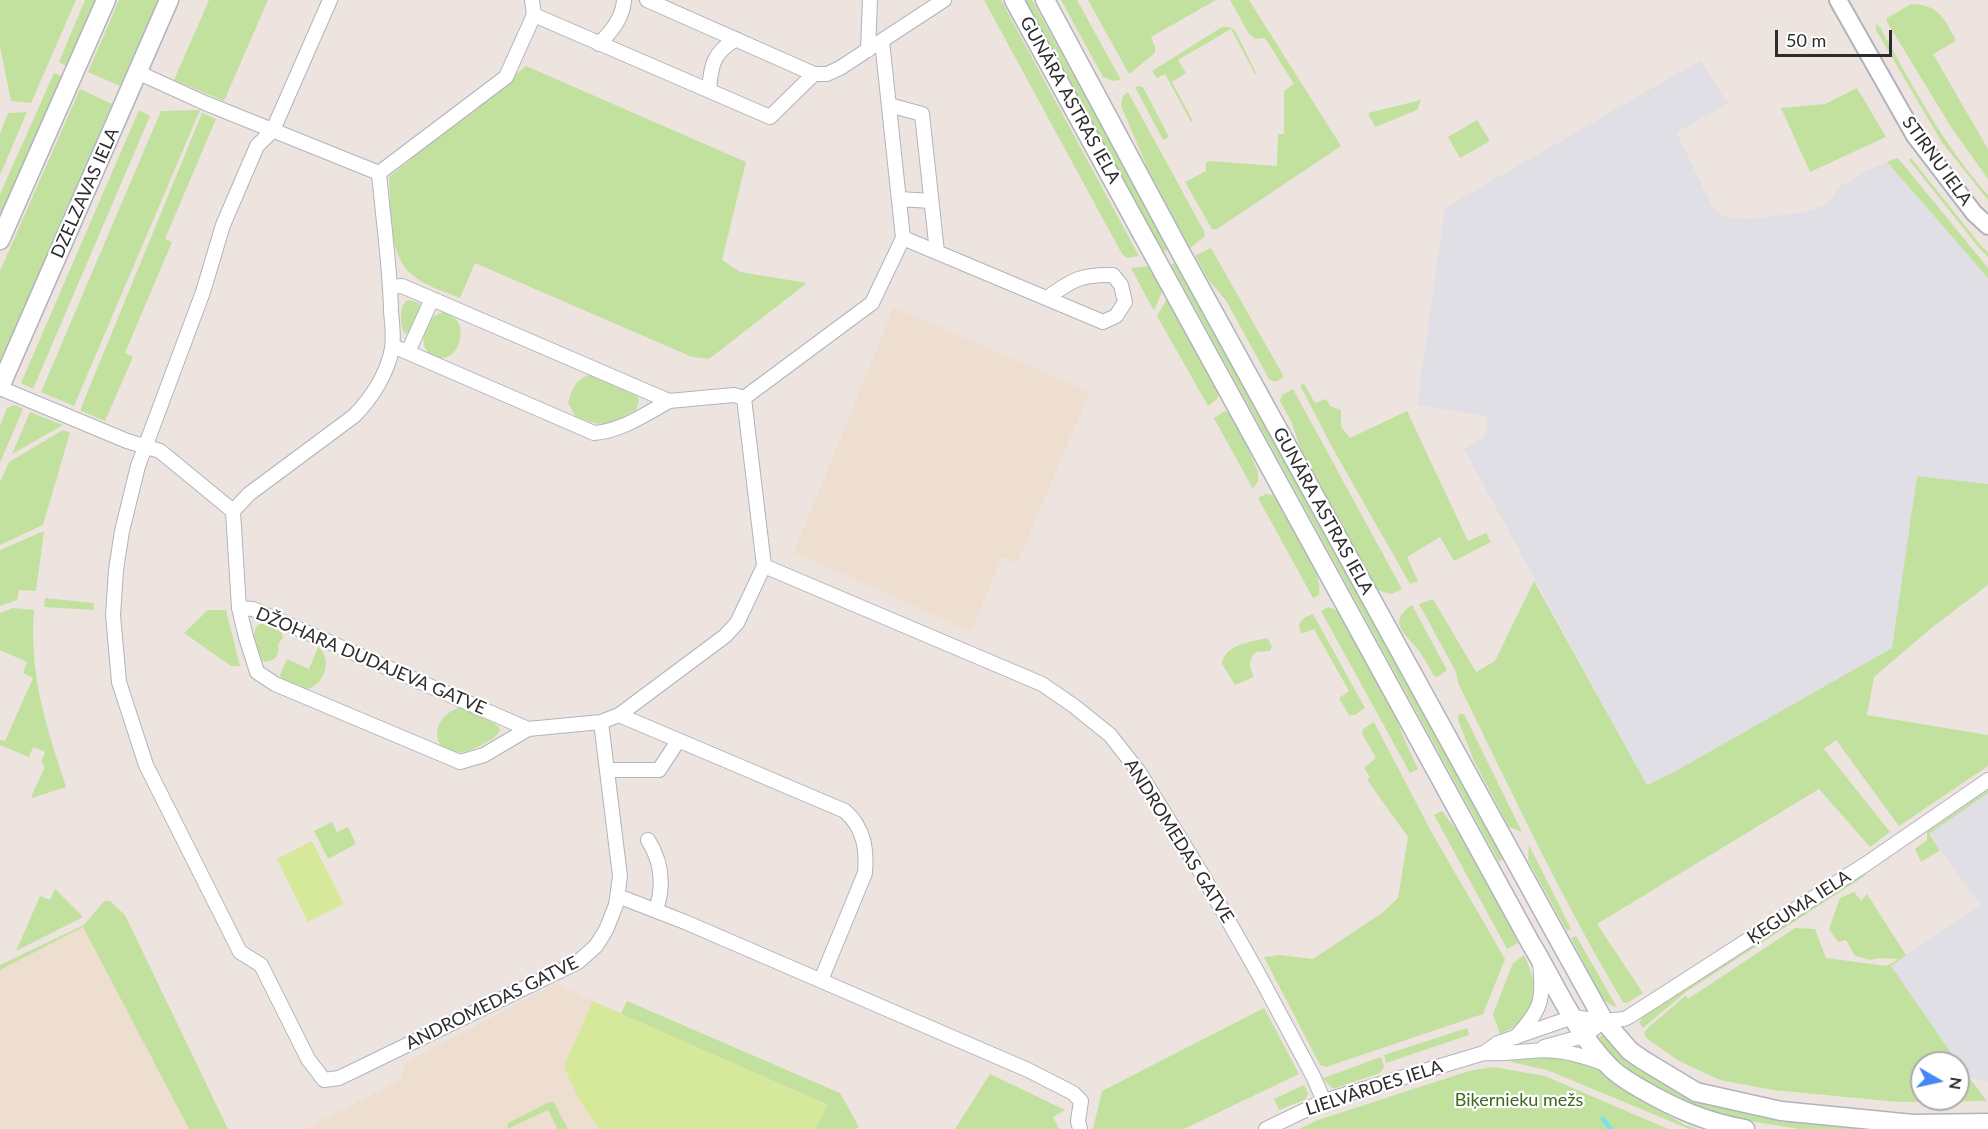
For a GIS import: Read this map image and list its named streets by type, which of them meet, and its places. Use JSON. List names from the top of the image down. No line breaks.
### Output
{"streets":{"main road":["GUNĀRA ASTRAS IELA","DZELZAVAS IELA","LIELVĀRDES IELA"],"street":["STIRNU IELA","DŽOHARA DUDAJEVA GATVE","ANDROMEDAS GATVE","ĶEGUMA IELA"]},"crossings":[["GUNĀRA ASTRAS IELA","ĶEGUMA IELA"],["GUNĀRA ASTRAS IELA","LIELVĀRDES IELA"],["DŽOHARA DUDAJEVA GATVE","ANDROMEDAS GATVE"],["ANDROMEDAS GATVE","LIELVĀRDES IELA"],["ĶEGUMA IELA","LIELVĀRDES IELA"]],"parks":["Biķernieku mežs"],"scale_bar":"50 m","north":"right"}
